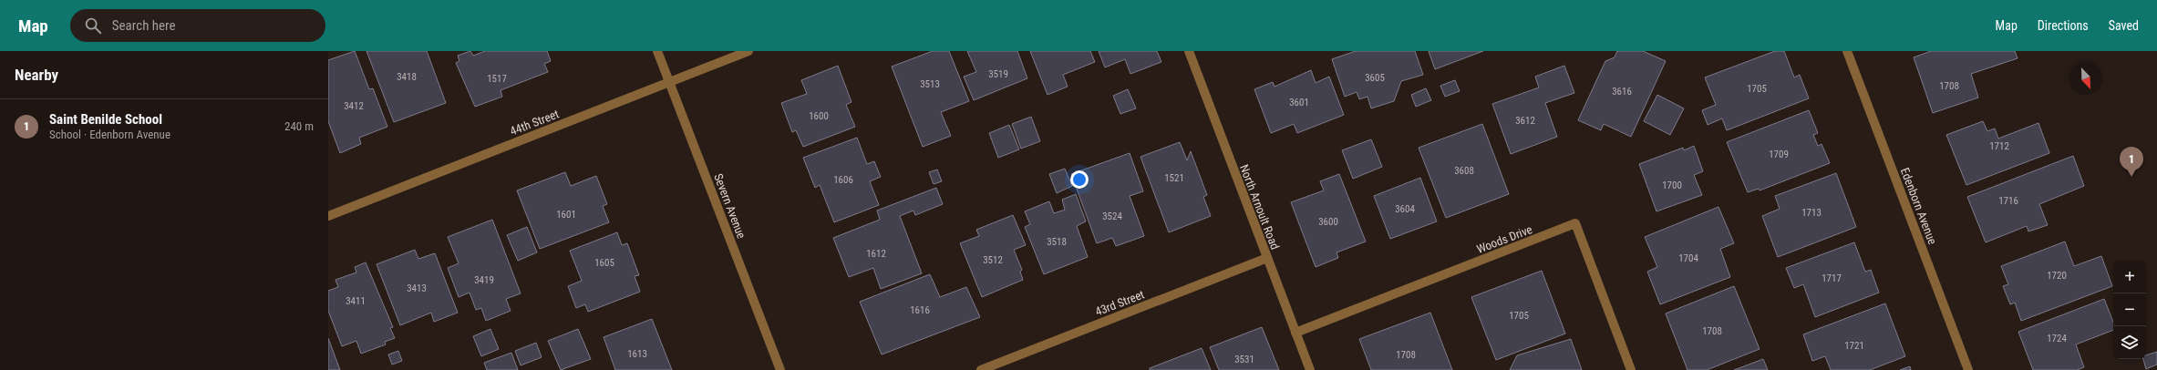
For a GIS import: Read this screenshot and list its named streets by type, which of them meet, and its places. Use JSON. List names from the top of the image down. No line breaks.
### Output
{"streets":{"street":["44th Street","Severn Avenue","Edenborn Avenue","North Arnoult Road","Woods Drive","43rd Street"]},"crossings":[["44th Street","Severn Avenue"],["North Arnoult Road","Woods Drive"],["North Arnoult Road","43rd Street"]],"house_numbers":["3519","3418","3605","1517","3513","1708","1705","3616","3601","3412","1600","3612","1712","1709","3608","1521","1606","1700","1716","3604","1713","1601","3524","3600","3518","1612","1704","3512","1605","1720","1717","3419","3413","3411","1616","1705","1708","1724","1721","1613","1708","3531"],"north":"bottom right","page":{"header":"Map","search":"Search here","nav":["Map","Directions","Saved"],"heading":"Nearby","list":[{"mark":"1","name":"Saint Benilde School","note":"School · Edenborn Avenue","value":"240 m"}],"pins":"1","map_buttons":["+","−"]}}
